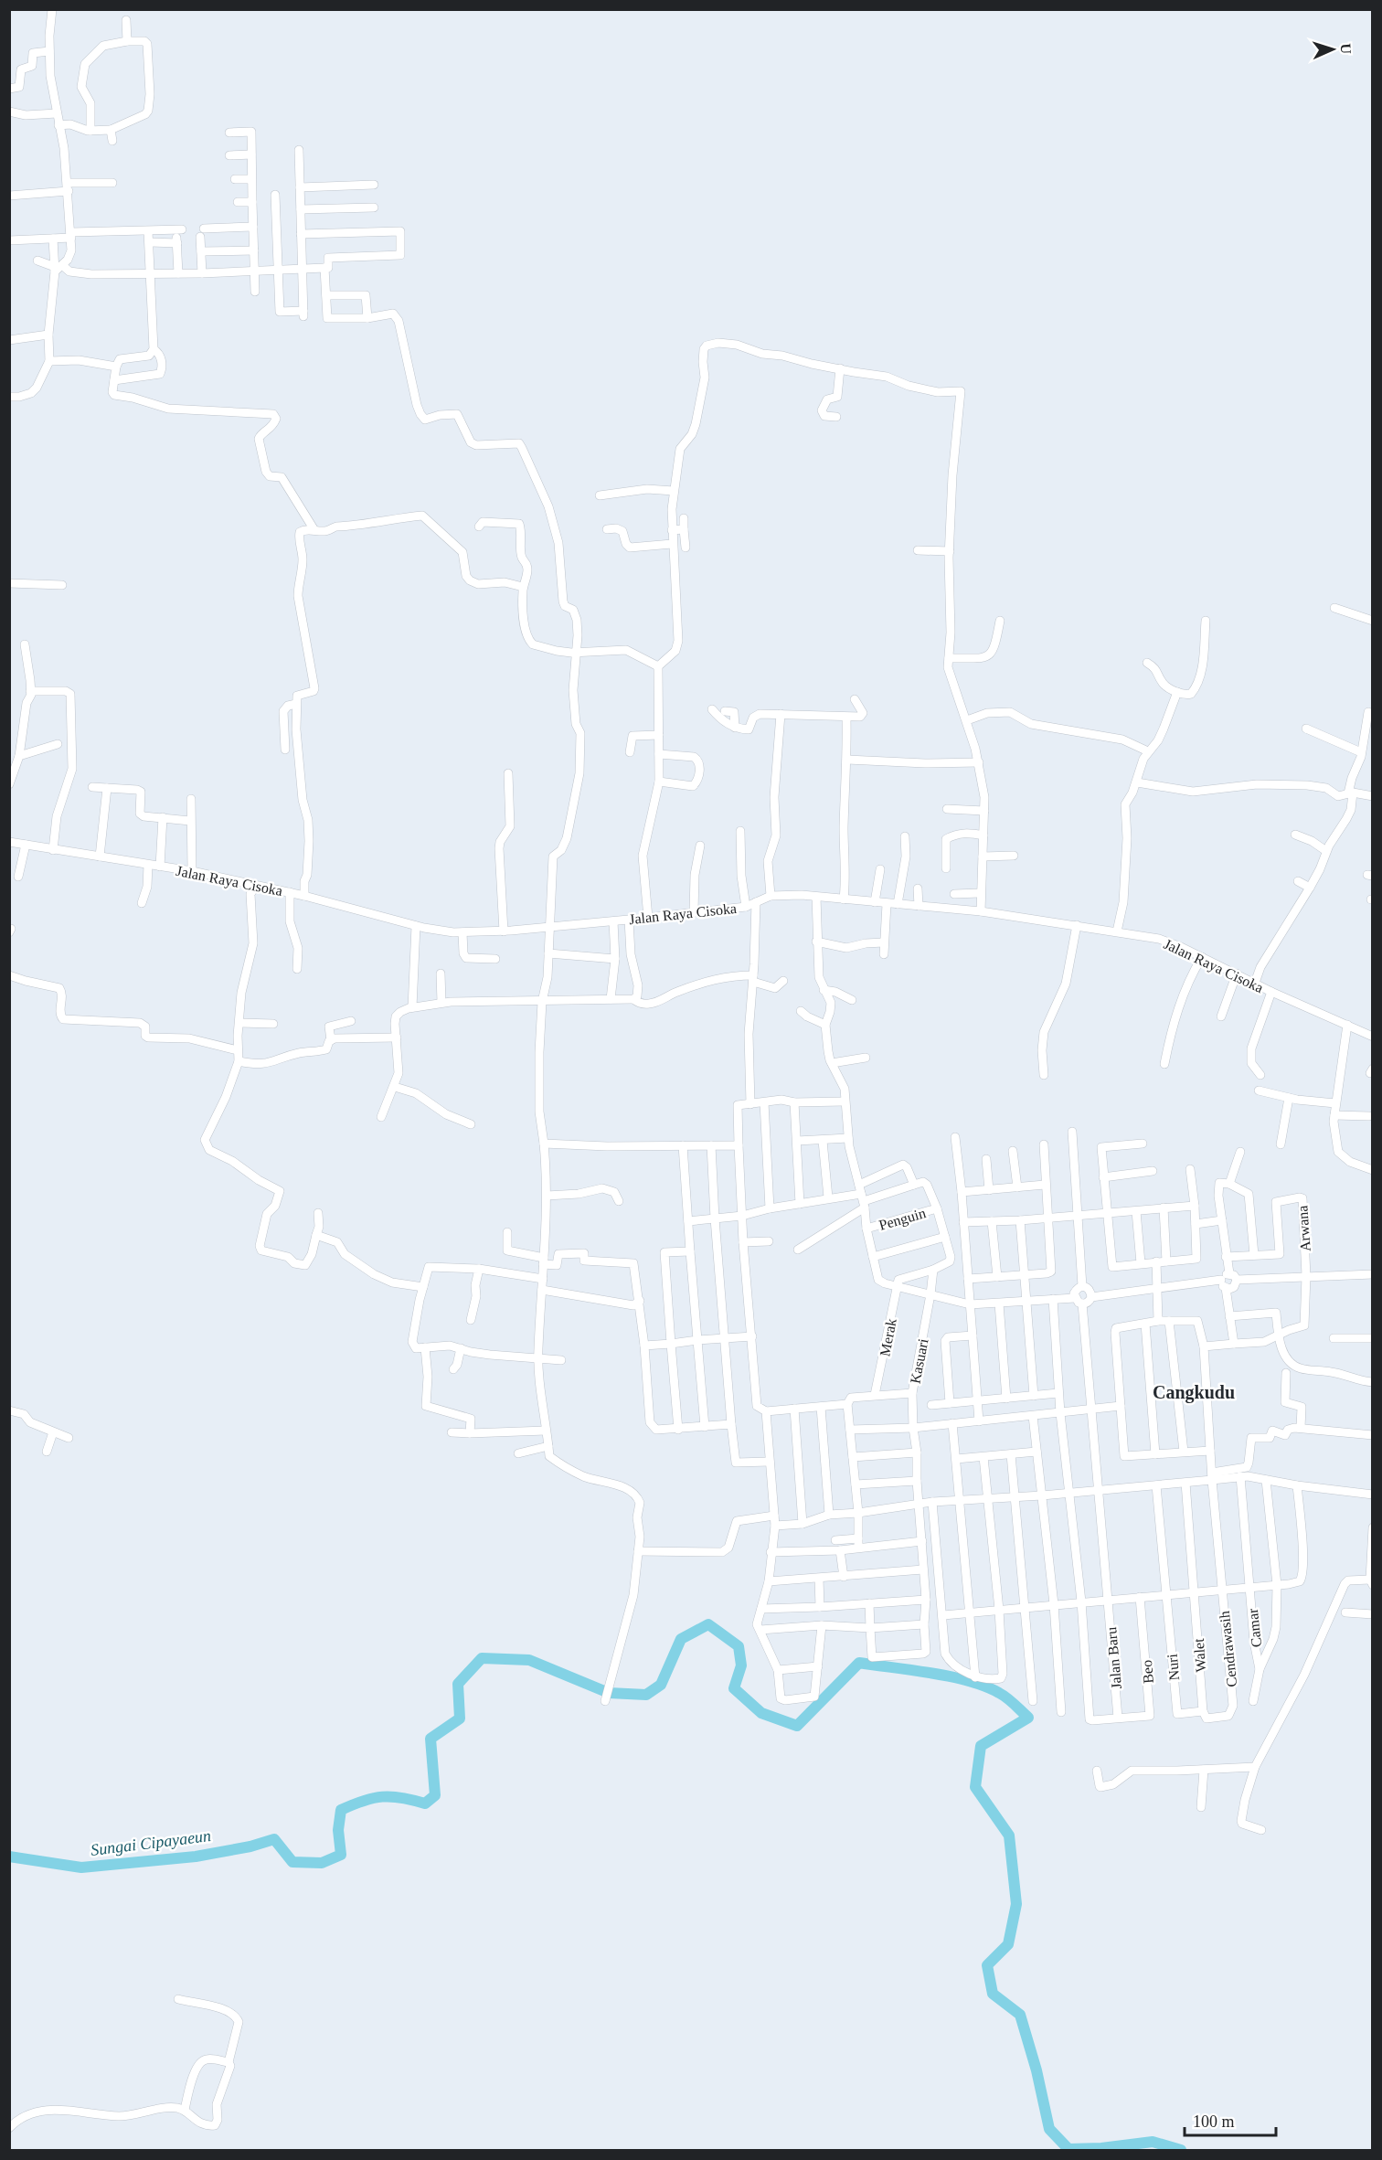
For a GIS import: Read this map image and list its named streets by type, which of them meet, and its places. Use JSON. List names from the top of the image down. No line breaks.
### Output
{"streets":{"street":["Jalan Raya Cisoka","Penguin","Arwana","Merak","Kasuari","Camar","Cendrawasih","Walet","Jalan Baru","Nuri","Beo"]},"crossings":[["Cendrawasih","Walet"],["Cendrawasih","Nuri"],["Walet","Nuri"],["Jalan Baru","Beo"]],"districts":["Cangkudu"],"water":["Sungai Cipayaeun"],"scale_bar":"100 m","north":"right"}
